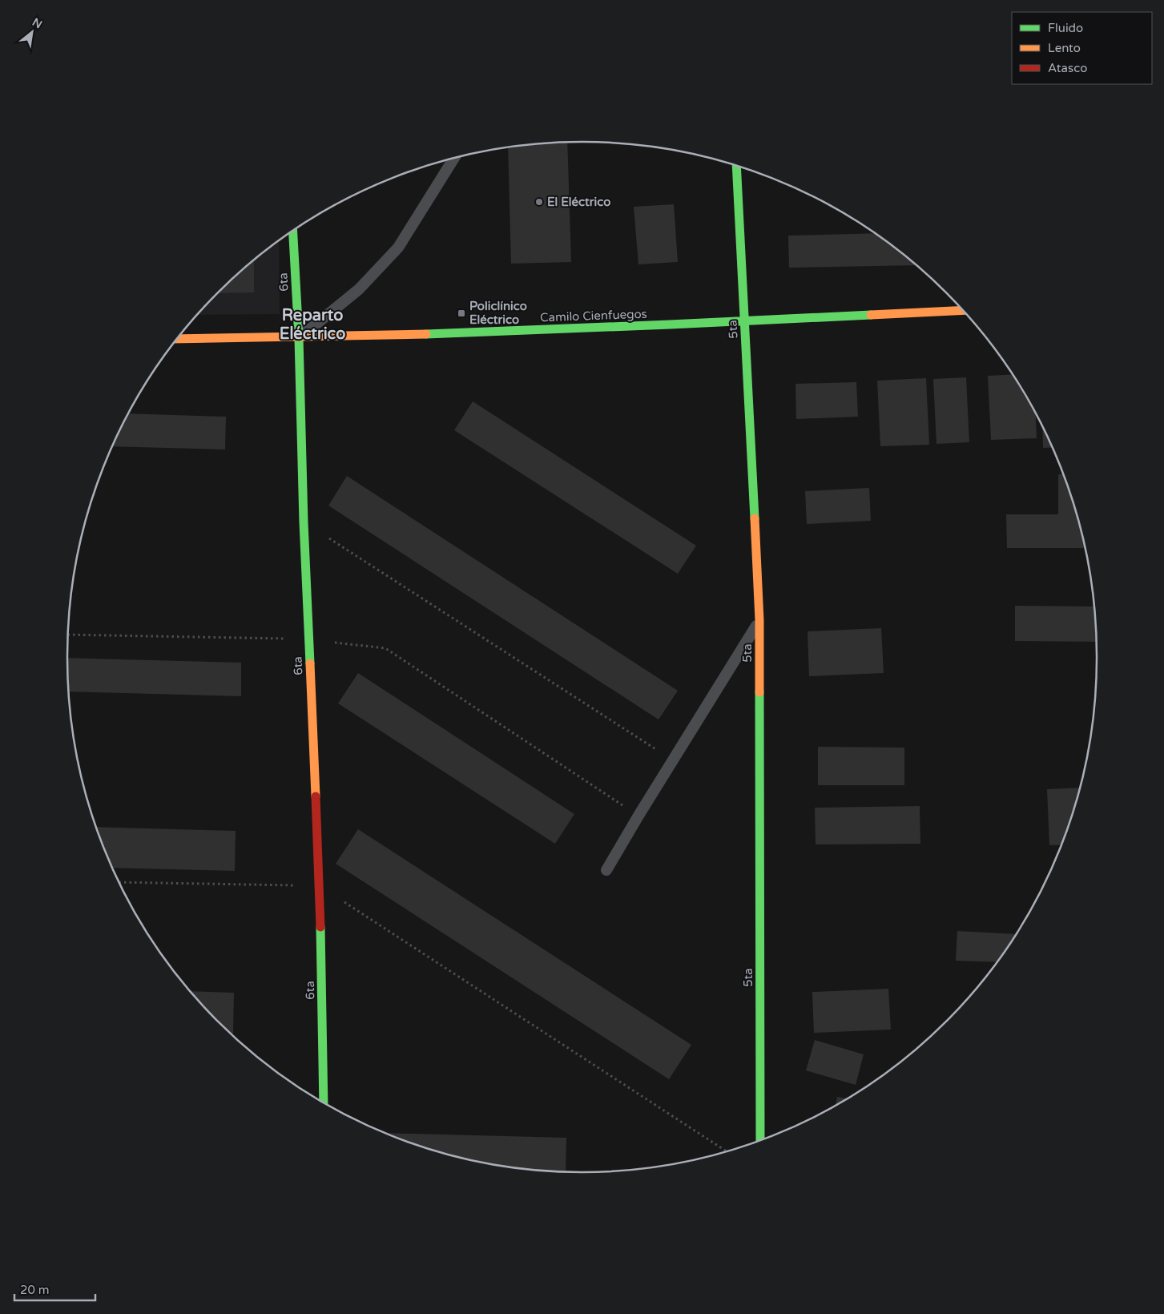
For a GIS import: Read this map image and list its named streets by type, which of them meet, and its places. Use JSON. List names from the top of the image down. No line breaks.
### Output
{"streets":{"street":["6ta","Camilo Cienfuegos","5ta"]},"crossings":[["6ta","Camilo Cienfuegos"],["Camilo Cienfuegos","5ta"]],"districts":["Reparto Eléctrico"],"places":{"other":["El Eléctrico"],"transit":["Policlínico Eléctrico"]},"legend":["Fluido","Lento","Atasco"],"scale_bar":"20 m","north":"top right"}
